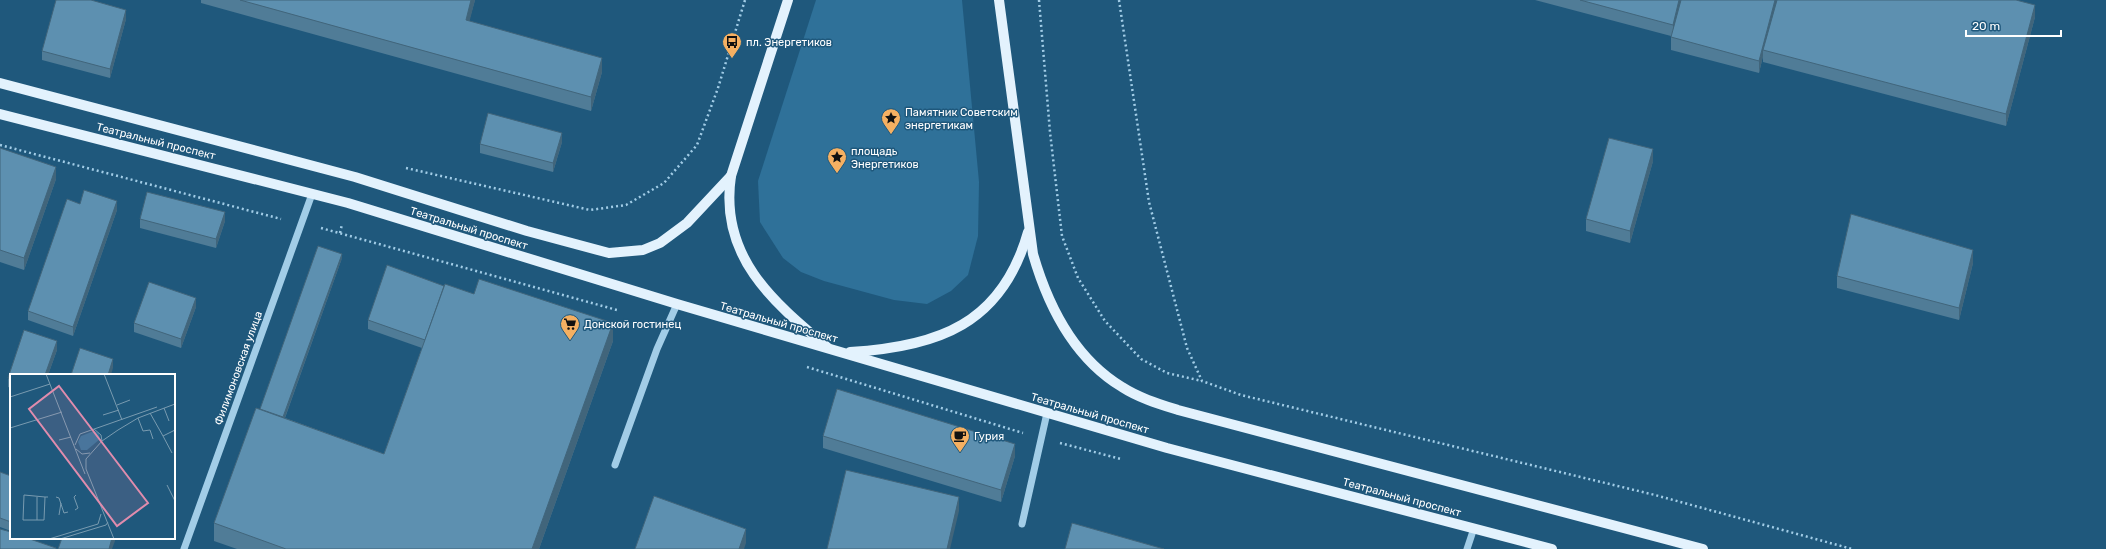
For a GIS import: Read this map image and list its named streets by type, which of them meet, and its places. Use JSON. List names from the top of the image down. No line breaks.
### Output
{"streets":{"main road":["Театральный проспект"],"street":["Филимоновская улица"]},"crossings":[["Театральный проспект","Филимоновская улица"]],"places":{"bus stop":["пл. Энергетиков"],"place":["Памятник Советским энергетикам","площадь Энергетиков"],"supermarket":["Донской гостинец"],"cafe":["Гурия"]},"scale_bar":"20 m"}
